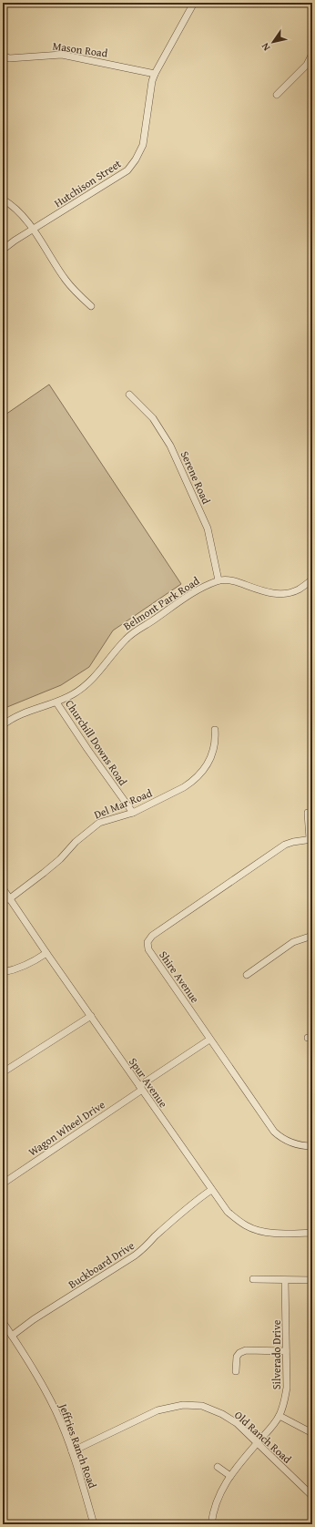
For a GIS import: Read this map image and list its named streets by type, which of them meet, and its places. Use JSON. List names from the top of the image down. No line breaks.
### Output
{"streets":{"street":["Mason Road","Hutchison Street","Serene Road","Belmont Park Road","Churchill Downs Road","Del Mar Road","Shire Avenue","Spur Avenue","Wagon Wheel Drive","Buckboard Drive","Silverado Drive","Old Ranch Road","Jeffries Ranch Road"]},"crossings":[["Mason Road","Hutchison Street"],["Serene Road","Belmont Park Road"],["Belmont Park Road","Churchill Downs Road"],["Churchill Downs Road","Del Mar Road"],["Del Mar Road","Spur Avenue"],["Shire Avenue","Wagon Wheel Drive"],["Spur Avenue","Wagon Wheel Drive"],["Spur Avenue","Buckboard Drive"],["Buckboard Drive","Jeffries Ranch Road"],["Silverado Drive","Old Ranch Road"],["Old Ranch Road","Jeffries Ranch Road"]],"north":"bottom left"}
